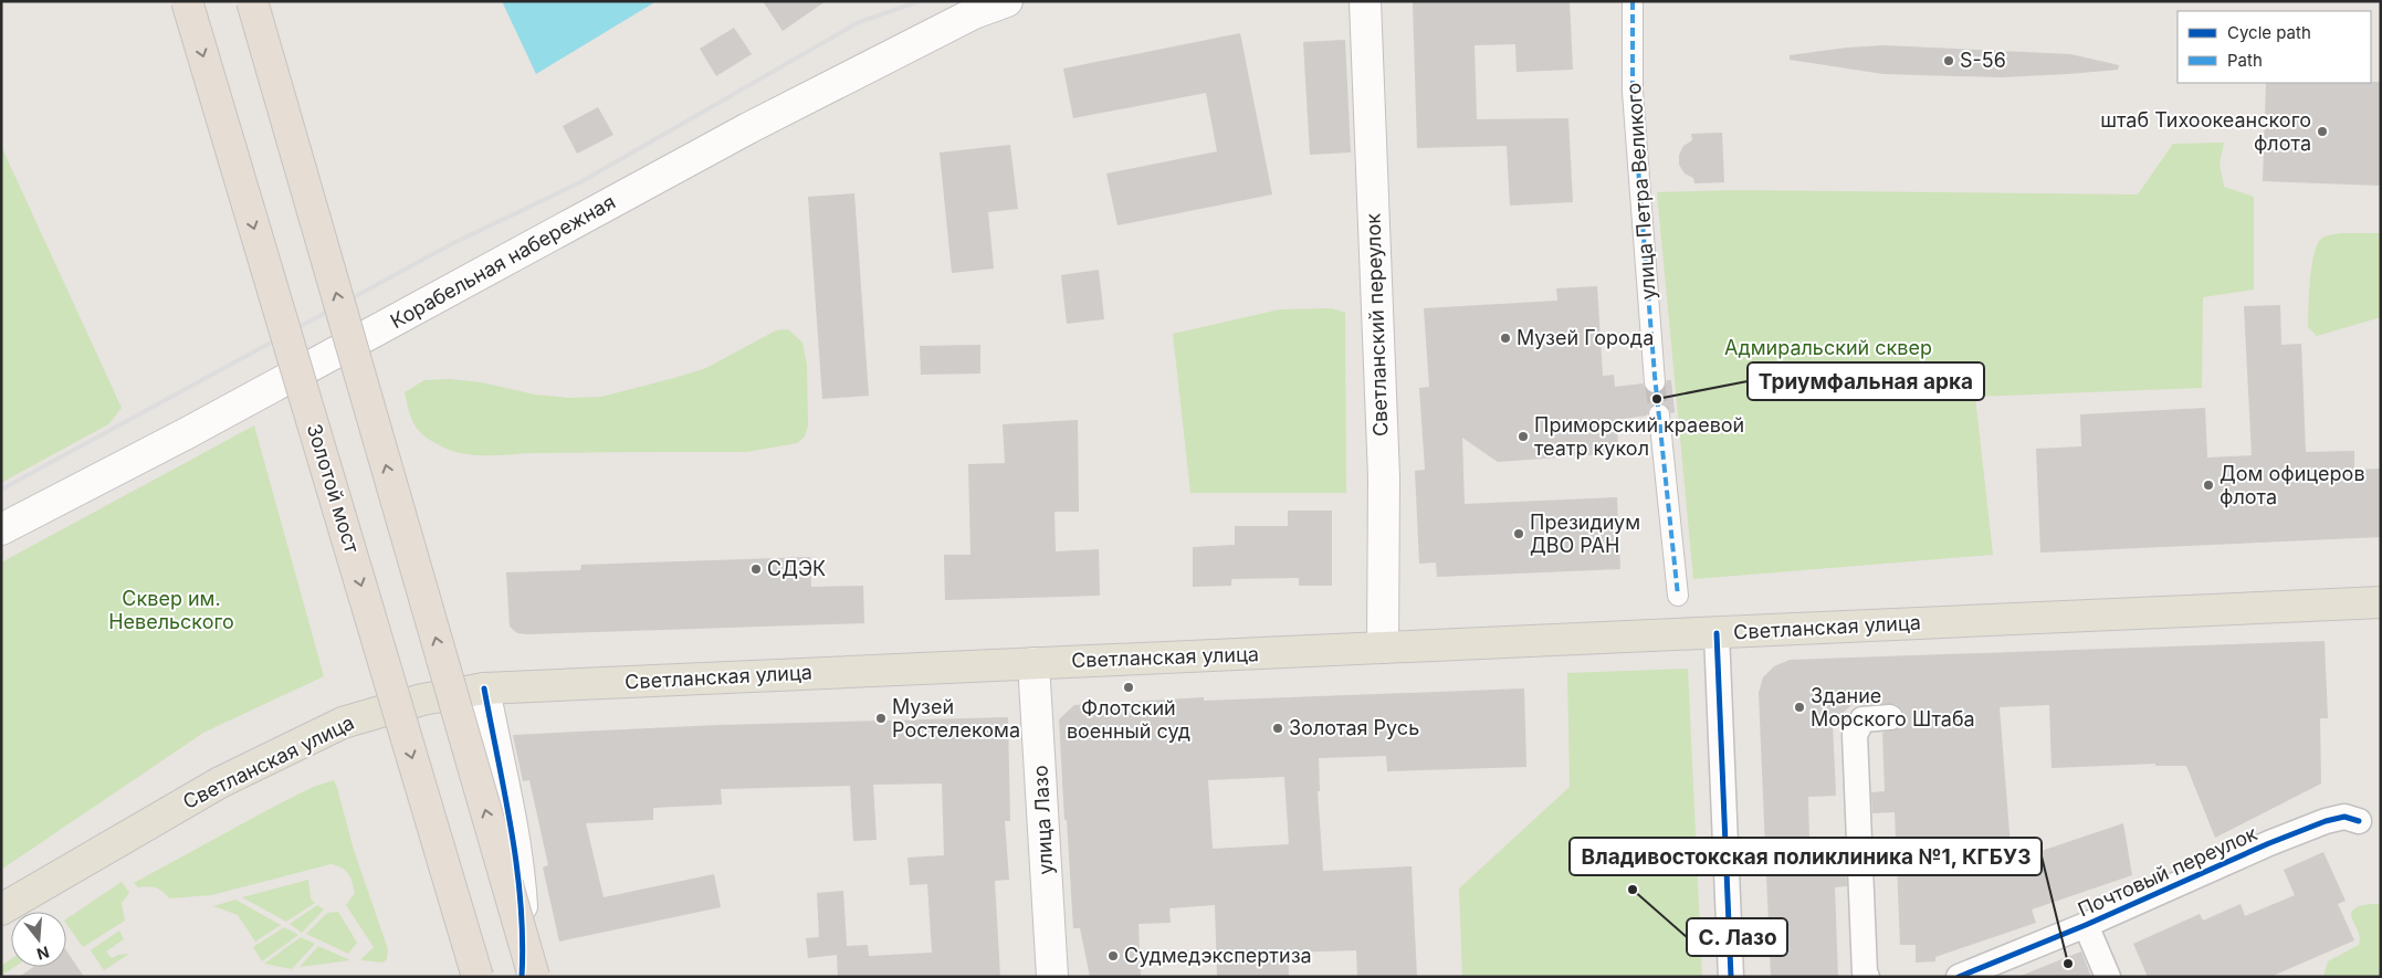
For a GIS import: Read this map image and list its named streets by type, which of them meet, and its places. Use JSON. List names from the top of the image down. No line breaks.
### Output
{"streets":{"highway":["Золотой мост"],"main road":["Корабельная набережная","Светланский переулок","Светланская улица","улица Лазо"],"street":["улица Петра Великого","Почтовый переулок"]},"crossings":[["Светланский переулок","Светланская улица"],["Светланская улица","улица Лазо"]],"parks":["Адмиральский сквер","Сквер им. Невельского"],"places":["S-56","штаб Тихоокеанского флота","Музей Города","Триумфальная арка","Приморский краевой театр кукол","Дом офицеров флота","Президиум ДВО РАН","СДЭК","Флотский военный суд","Здание Морского Штаба","Музей Ростелекома","Золотая Русь","С. Лазо","Судмедэкспертиза","Владивостокская поликлиника №1, КГБУЗ"],"legend":["Cycle path","Path"],"north":"bottom"}
